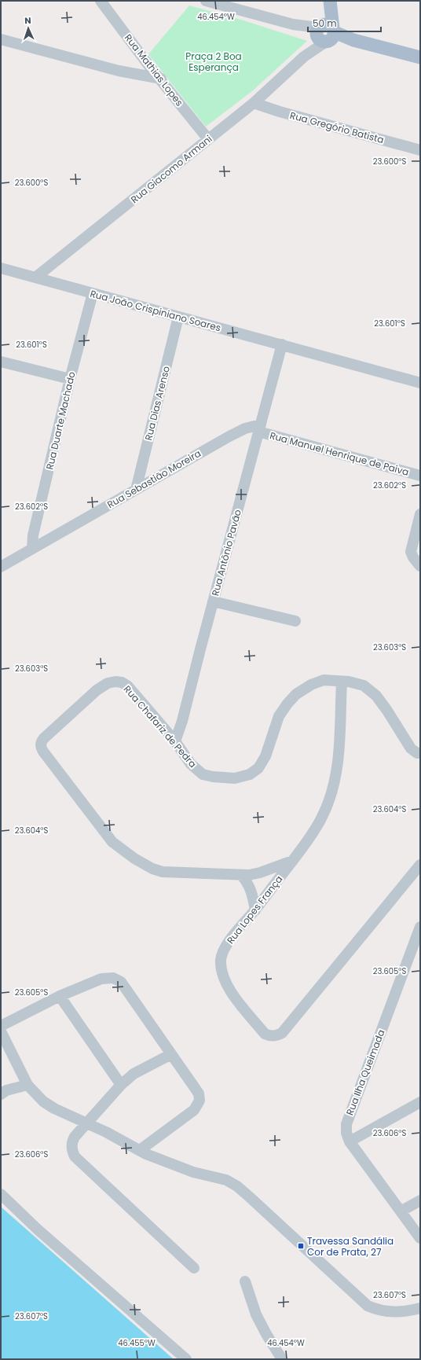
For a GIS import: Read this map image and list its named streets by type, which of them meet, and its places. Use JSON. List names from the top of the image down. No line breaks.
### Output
{"streets":{"street":["Rua Mathias Lopes","Rua Gregório Batista","Rua Giacomo Armani","Rua João Crispiniano Soares","Rua Dias Arenso","Rua Duarte Machado","Rua Manuel Henrique de Paiva","Rua Sebastião Moreira","Rua Antônio Pavão","Rua Chafariz de Pedra","Rua Lopes França","Rua Ilha Queimada"]},"crossings":[["Rua Mathias Lopes","Rua Giacomo Armani"],["Rua Gregório Batista","Rua Giacomo Armani"],["Rua Giacomo Armani","Rua João Crispiniano Soares"],["Rua João Crispiniano Soares","Rua Dias Arenso"],["Rua João Crispiniano Soares","Rua Duarte Machado"],["Rua João Crispiniano Soares","Rua Antônio Pavão"],["Rua Dias Arenso","Rua Sebastião Moreira"],["Rua Duarte Machado","Rua Sebastião Moreira"],["Rua Manuel Henrique de Paiva","Rua Sebastião Moreira"],["Rua Manuel Henrique de Paiva","Rua Antônio Pavão"],["Rua Sebastião Moreira","Rua Antônio Pavão"],["Rua Antônio Pavão","Rua Chafariz de Pedra"],["Rua Chafariz de Pedra","Rua Lopes França"]],"parks":["Praça 2 Boa Esperança"],"places":{"transit":["Travessa Sandália Cor de Prata, 27"]},"scale_bar":"50 m","north":"top","coordinates":["46.454°W","23.600°S","23.601°S","23.602°S","23.603°S","23.604°S","23.605°S","23.606°S","23.607°S","46.455°W"]}
